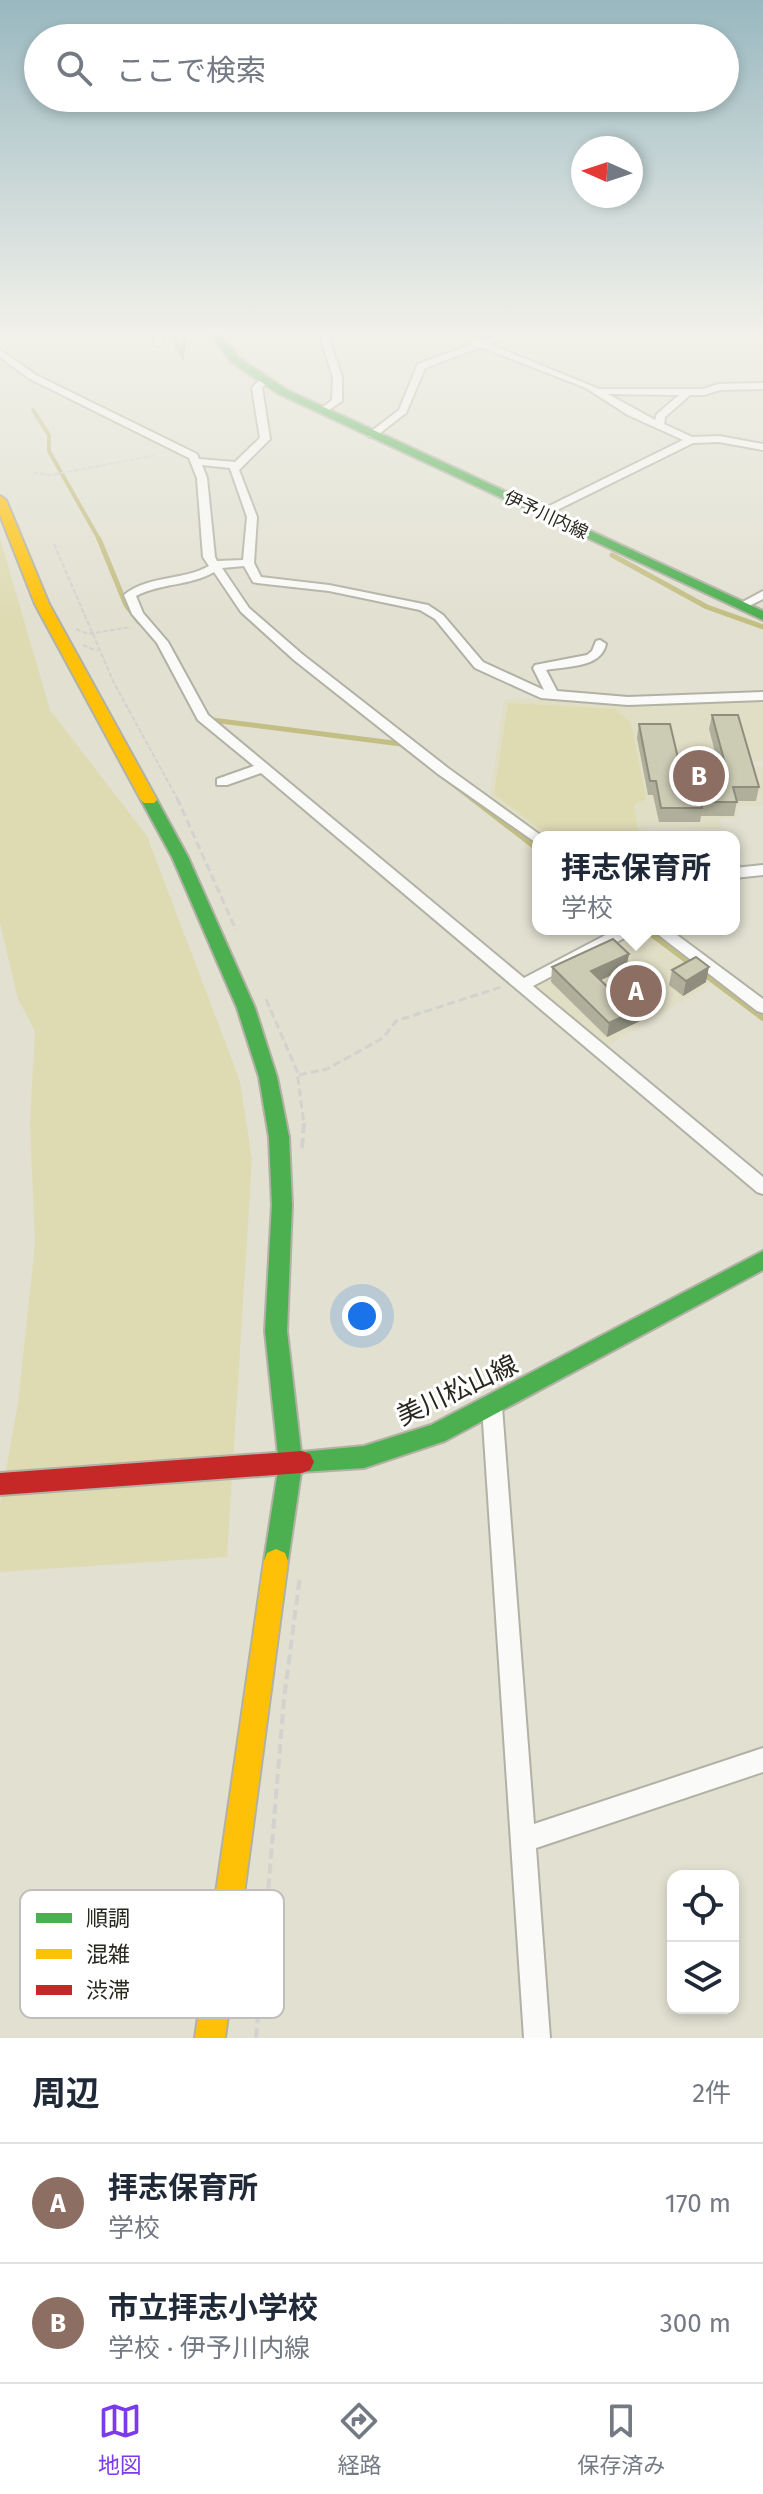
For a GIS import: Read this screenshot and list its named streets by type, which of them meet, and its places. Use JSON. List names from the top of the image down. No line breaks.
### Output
{"streets":{"street":["伊予川内線","美川松山線"]},"legend":["順調","混雑","渋滞"],"north":"left","page":{"search":"ここで検索","pins":["B","A"],"popup":["拝志保育所","学校"],"heading":["周辺","2件"],"list":[{"mark":"A","name":"拝志保育所","note":"学校","value":"170 m"},{"mark":"B","name":"市立拝志小学校","note":"学校 · 伊予川内線","value":"300 m"}],"nav":["地図","経路","保存済み"]}}
